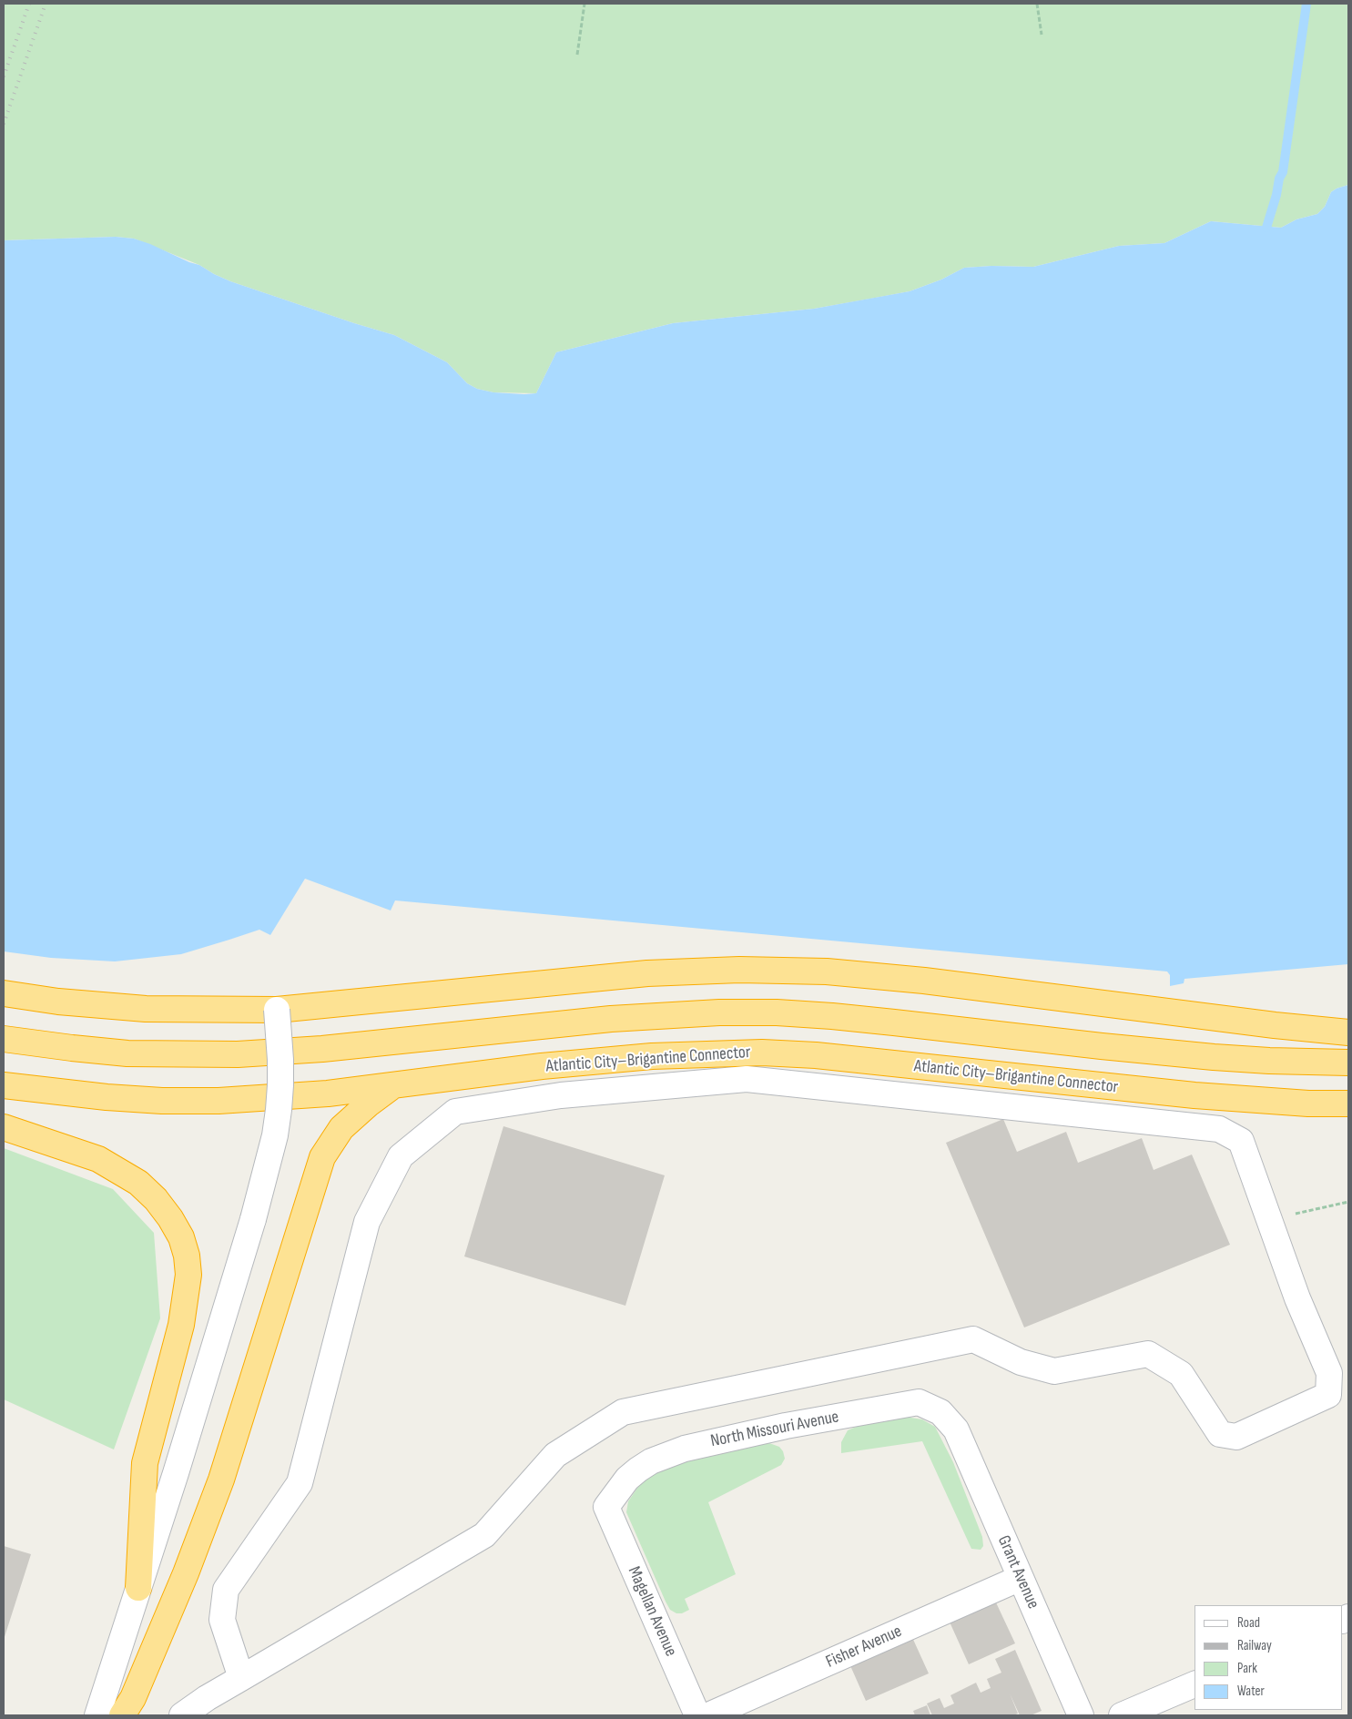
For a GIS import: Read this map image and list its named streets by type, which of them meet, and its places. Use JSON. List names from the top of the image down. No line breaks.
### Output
{"streets":{"highway":["Atlantic City–Brigantine Connector"],"street":["North Missouri Avenue","Grant Avenue","Magellan Avenue","Fisher Avenue"]},"crossings":[["North Missouri Avenue","Grant Avenue"],["North Missouri Avenue","Magellan Avenue"],["Grant Avenue","Fisher Avenue"]],"legend":["Road","Railway","Park","Water"]}
